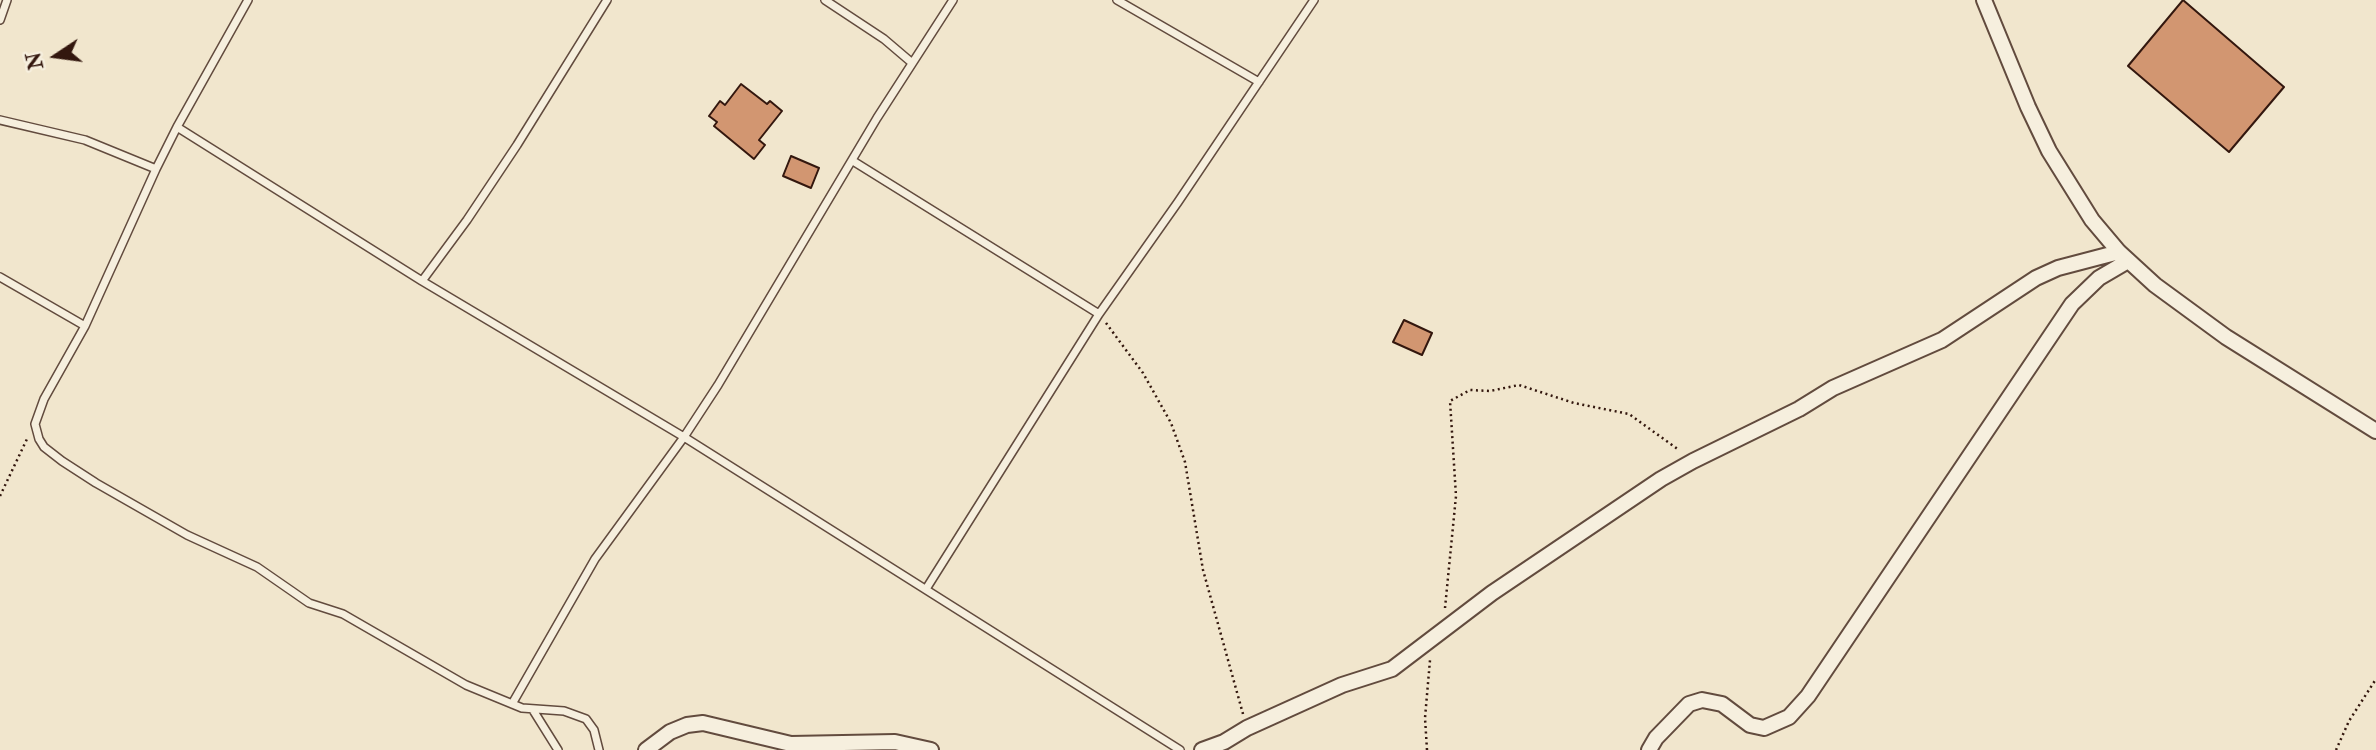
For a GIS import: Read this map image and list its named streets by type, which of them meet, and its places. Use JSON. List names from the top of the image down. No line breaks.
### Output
{"north":"left"}
